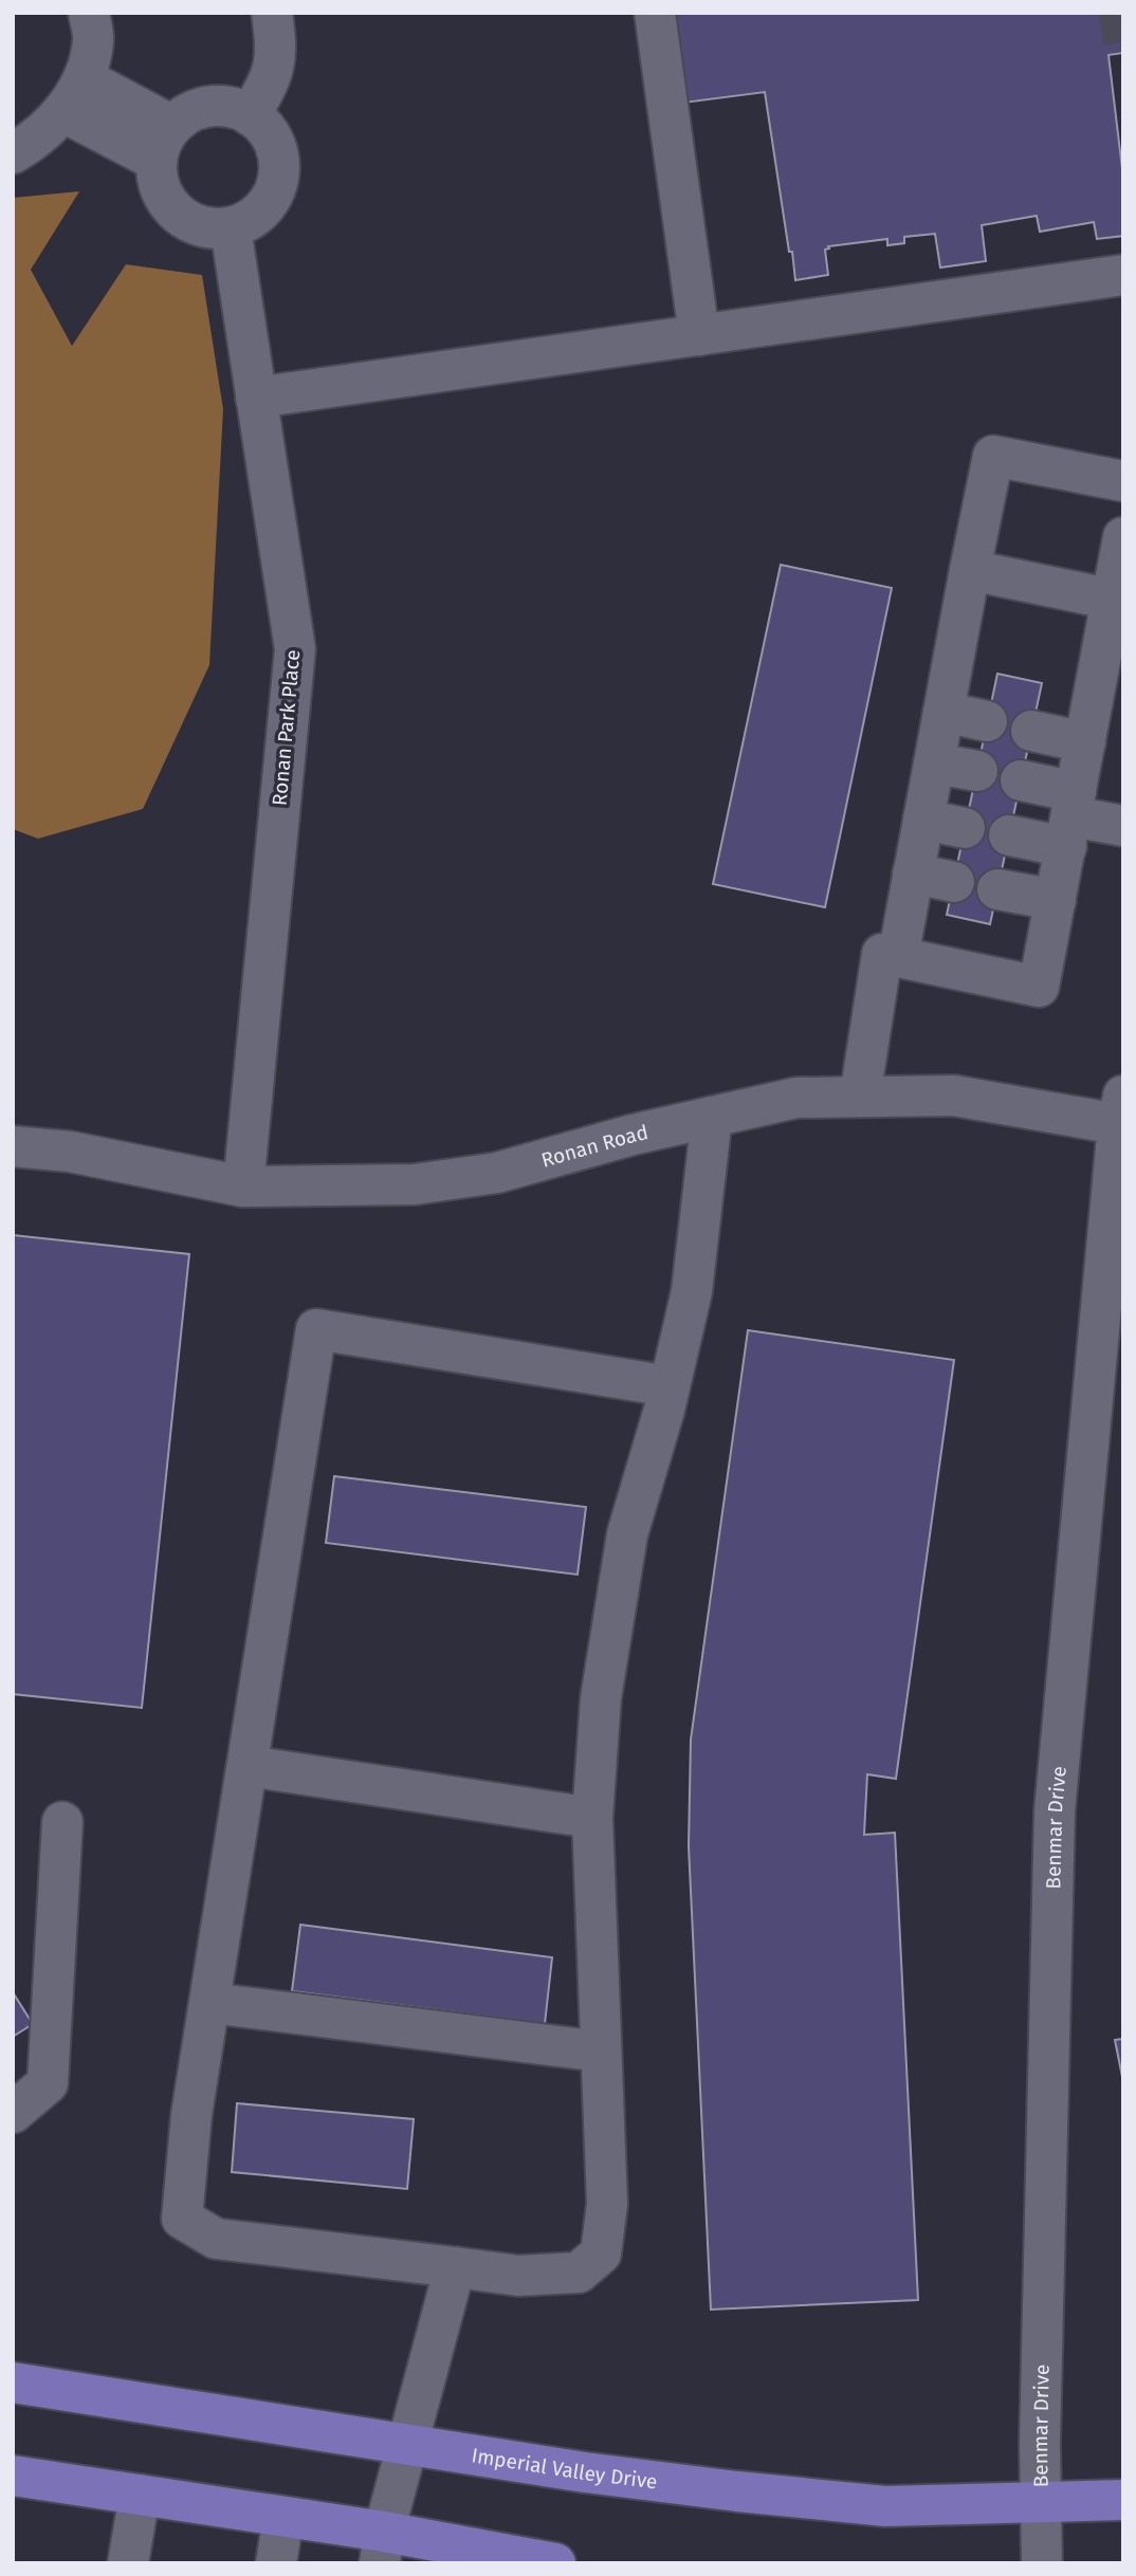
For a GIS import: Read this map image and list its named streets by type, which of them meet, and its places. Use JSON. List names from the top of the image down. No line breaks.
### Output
{"streets":{"main road":["Imperial Valley Drive"],"street":["Ronan Park Place","Ronan Road","Benmar Drive"]},"crossings":[["Ronan Park Place","Ronan Road"],["Ronan Road","Benmar Drive"],["Benmar Drive","Imperial Valley Drive"]]}
